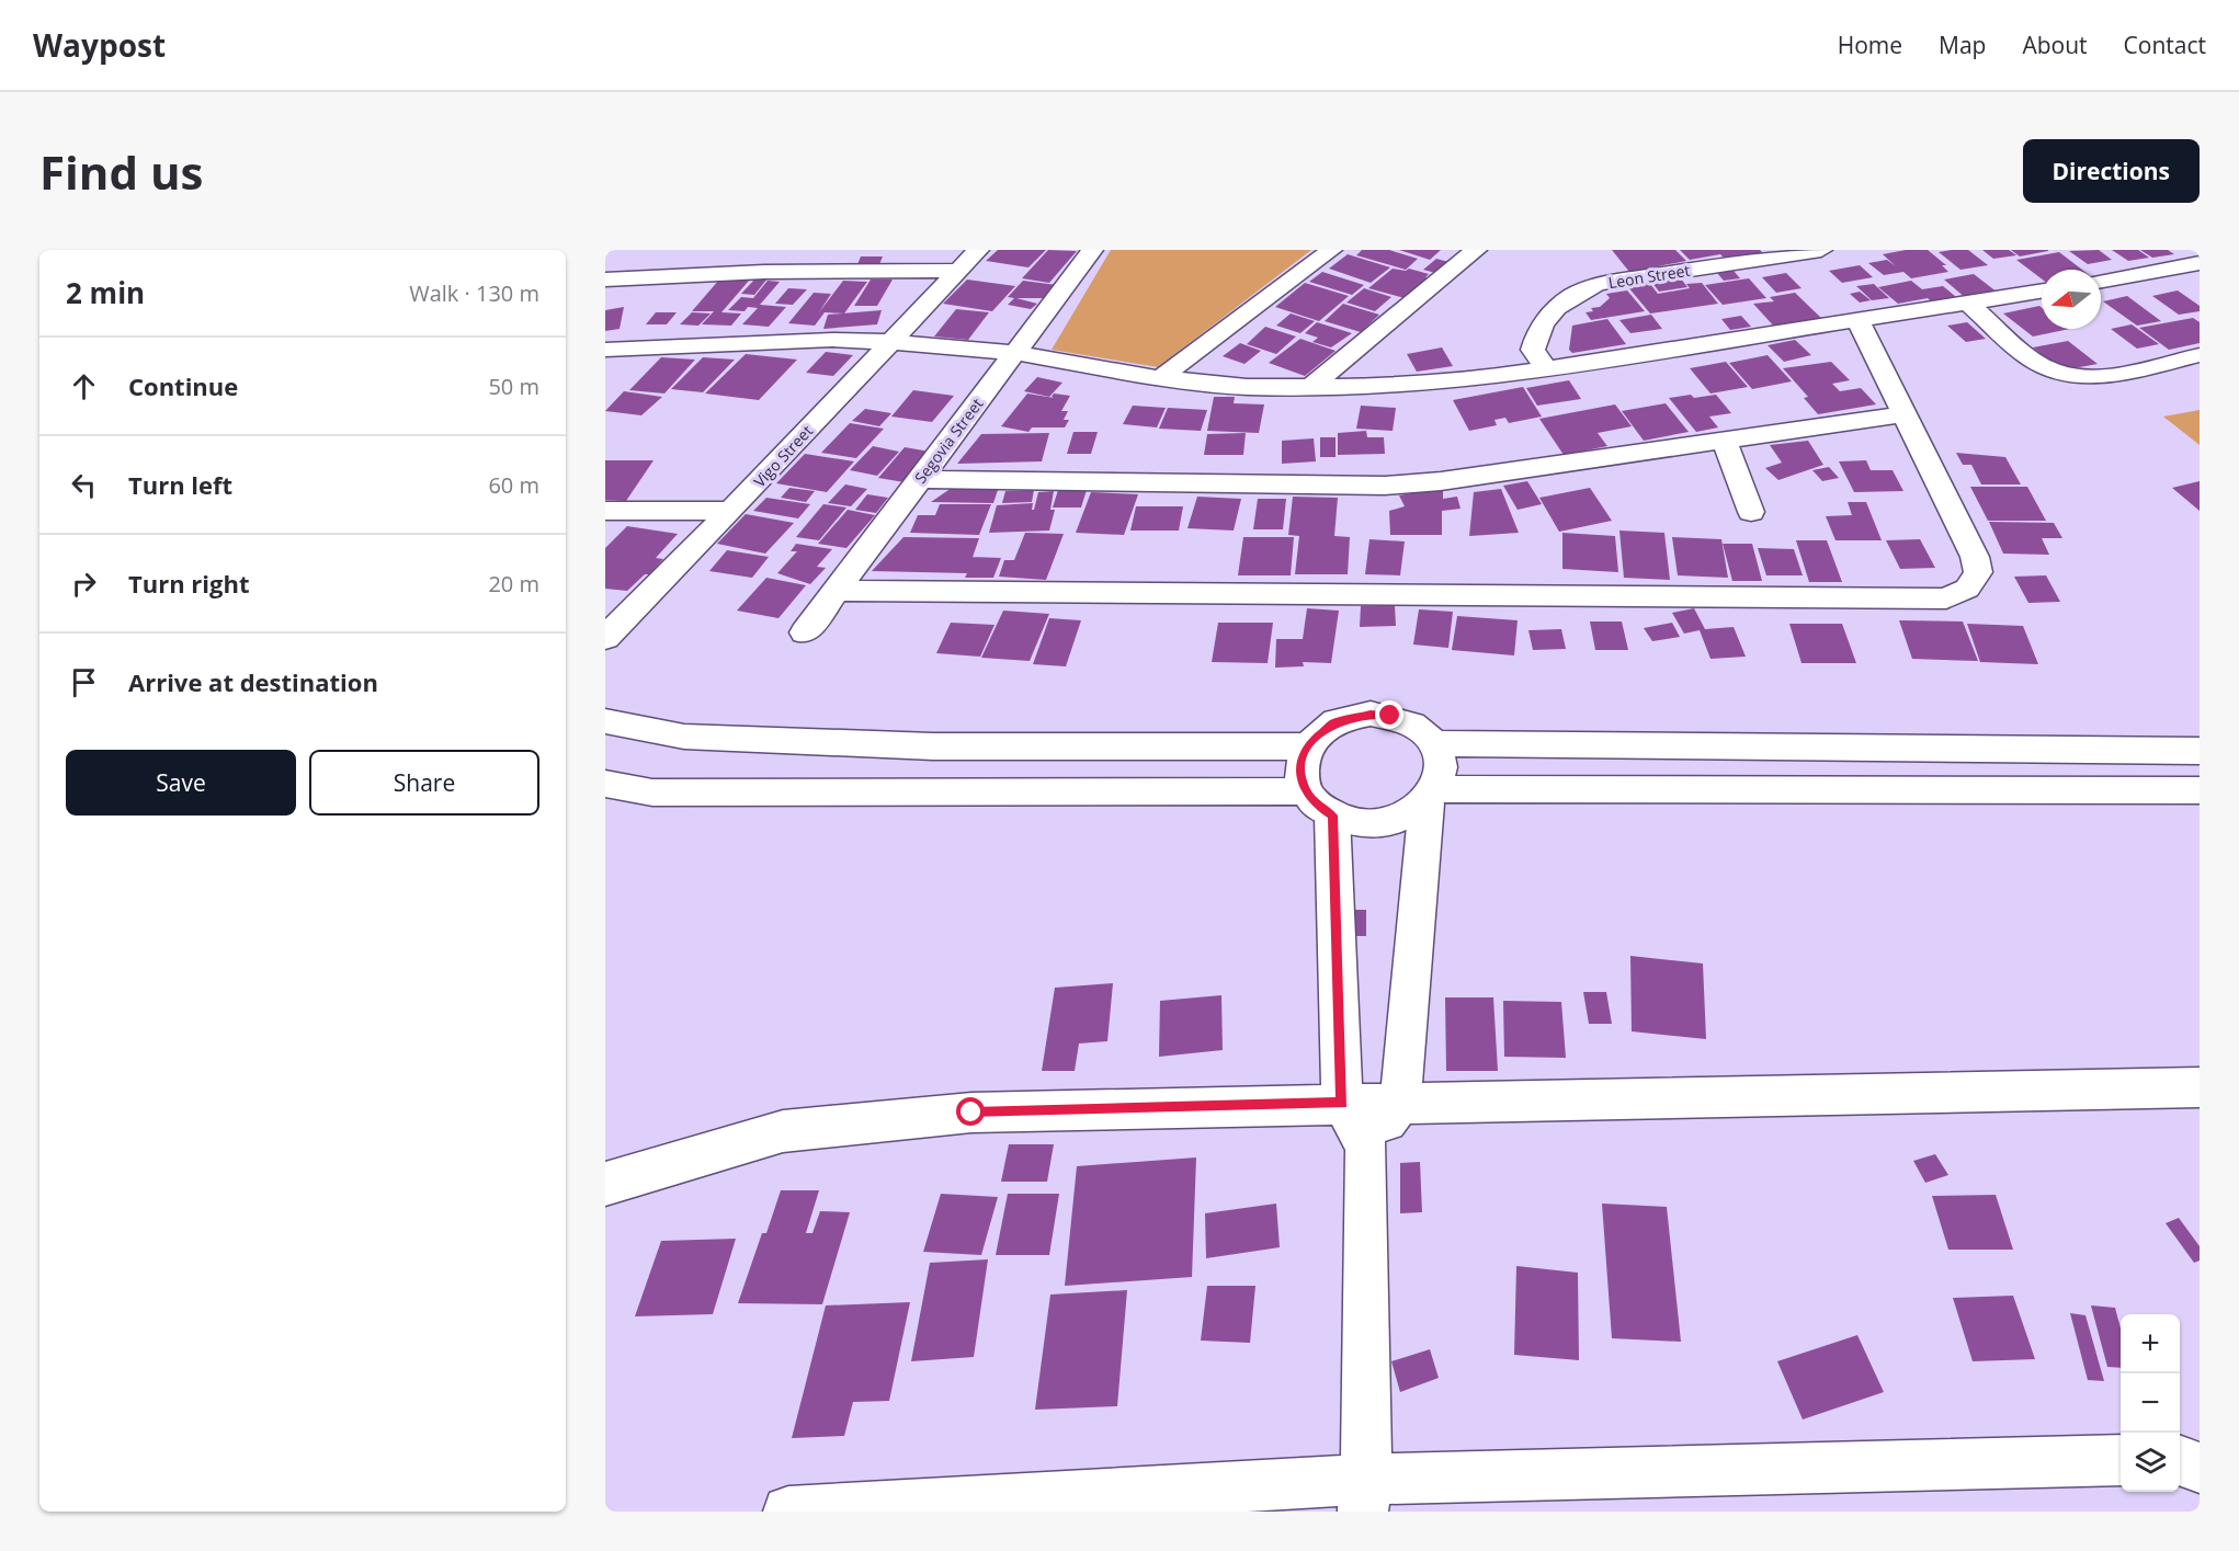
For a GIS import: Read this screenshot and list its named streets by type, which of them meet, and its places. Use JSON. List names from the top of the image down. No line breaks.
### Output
{"streets":{"street":["Leon Street","Segovia Street","Vigo Street"]},"north":"left","page":{"header":"Waypost","nav":["Home","Map","About","Contact"],"buttons":["Directions",["Save","Share"]],"title":"Find us","heading":["2 min","Walk · 130 m"],"list":[["Continue","50 m"],["Turn left","60 m"],["Turn right","20 m"],"Arrive at destination"],"map_buttons":["+","−"]}}
